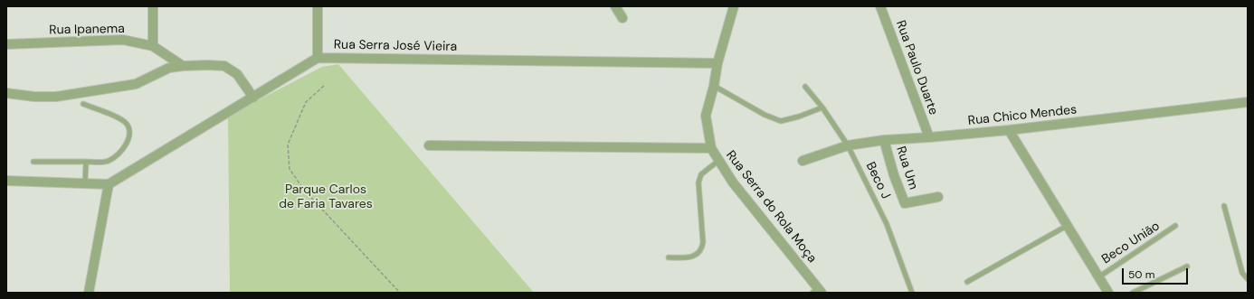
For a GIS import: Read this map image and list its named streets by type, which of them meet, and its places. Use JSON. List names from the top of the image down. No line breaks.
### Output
{"streets":{"street":["Rua Ipanema","Rua Serra José Vieira","Rua Paulo Duarte","Rua Chico Mendes","Rua Um","Rua Serra do Rola Moça"],"lane":["Beco J","Beco União"]},"crossings":[["Rua Serra José Vieira","Rua Serra do Rola Moça"],["Rua Paulo Duarte","Rua Chico Mendes"],["Rua Chico Mendes","Rua Um"],["Rua Chico Mendes","Beco J"]],"parks":["Parque Carlos de Faria Tavares"],"scale_bar":"50 m"}
